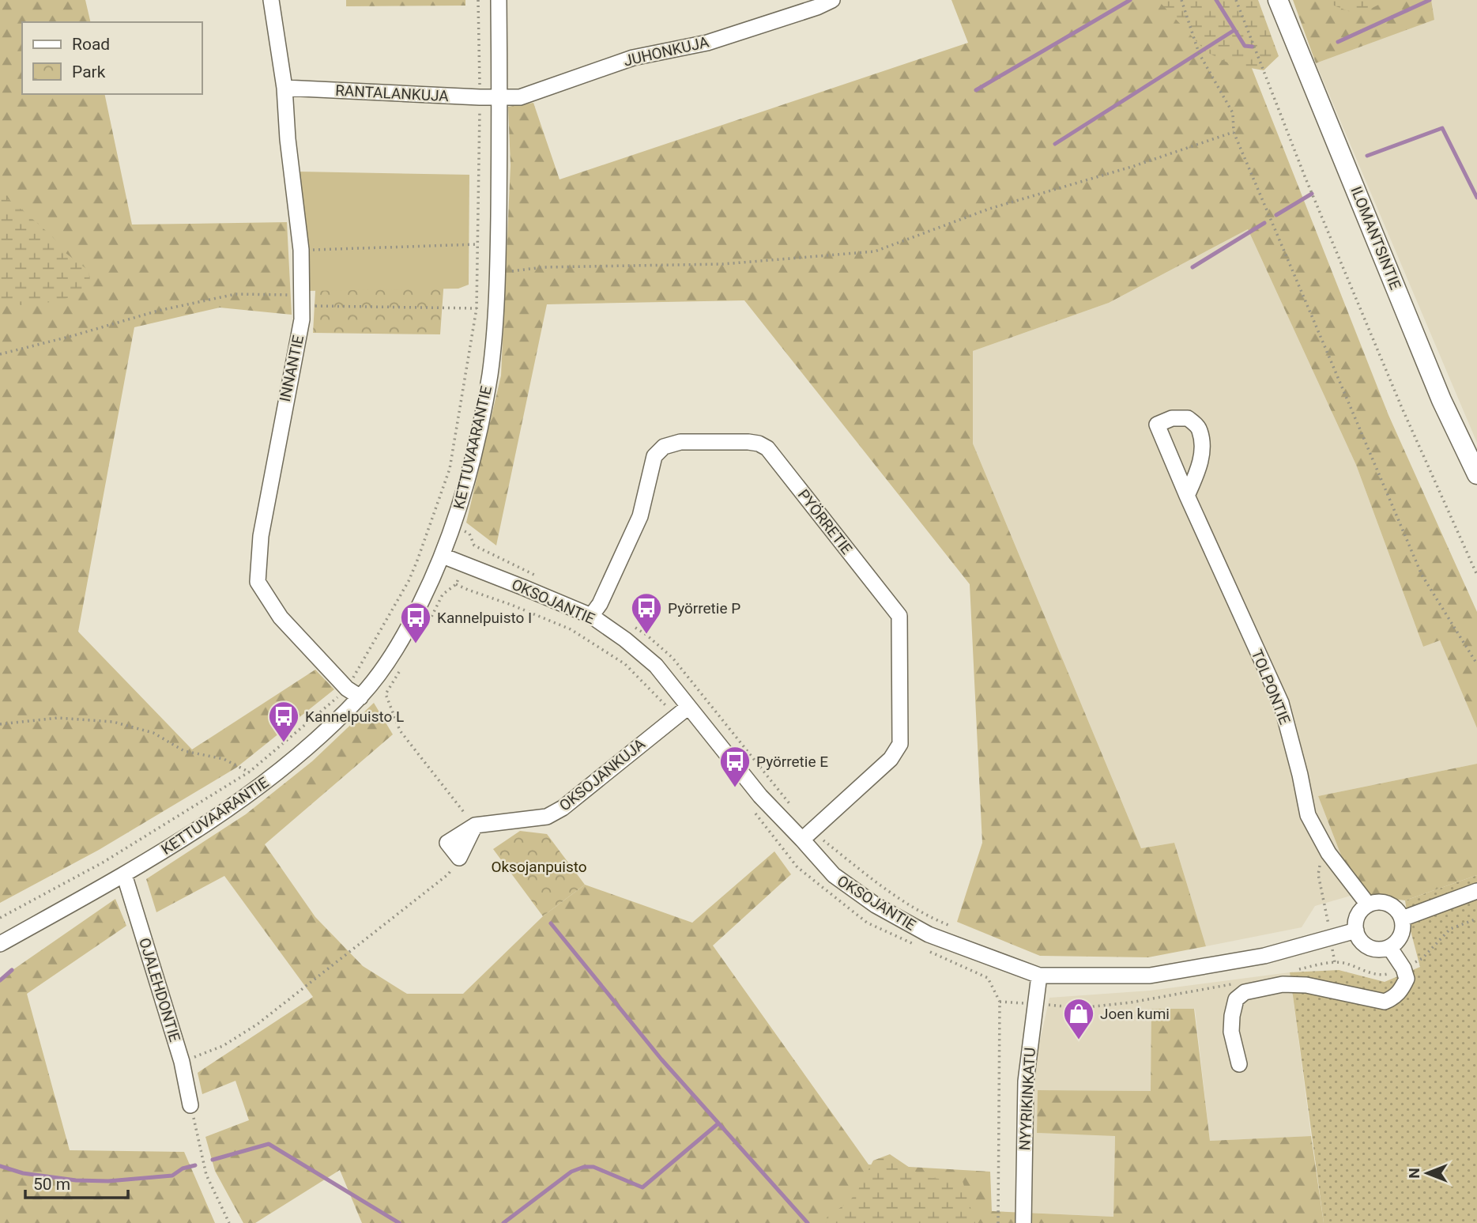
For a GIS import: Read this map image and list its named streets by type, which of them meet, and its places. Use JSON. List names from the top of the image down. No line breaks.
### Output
{"streets":{"main road":["ILOMANTSINTIE"],"street":["JUHONKUJA","RANTALANKUJA","INNANTIE","KETTUVAARANTIE","PYÖRRETIE","OKSOJANTIE","TOLPONTIE","OKSOJANKUJA","OJALEHDONTIE","NYYRIKINKATU"]},"crossings":[["JUHONKUJA","RANTALANKUJA"],["JUHONKUJA","KETTUVAARANTIE"],["RANTALANKUJA","INNANTIE"],["RANTALANKUJA","KETTUVAARANTIE"],["INNANTIE","KETTUVAARANTIE"],["KETTUVAARANTIE","OKSOJANTIE"],["KETTUVAARANTIE","OJALEHDONTIE"],["PYÖRRETIE","OKSOJANTIE"],["OKSOJANTIE","TOLPONTIE"],["OKSOJANTIE","OKSOJANKUJA"],["OKSOJANTIE","NYYRIKINKATU"]],"parks":["Oksojanpuisto"],"places":{"bus stop":["Pyörretie P","Kannelpuisto I","Kannelpuisto L","Pyörretie E"],"shop":["Joen kumi"]},"legend":["Road","Park"],"scale_bar":"50 m","north":"left"}
